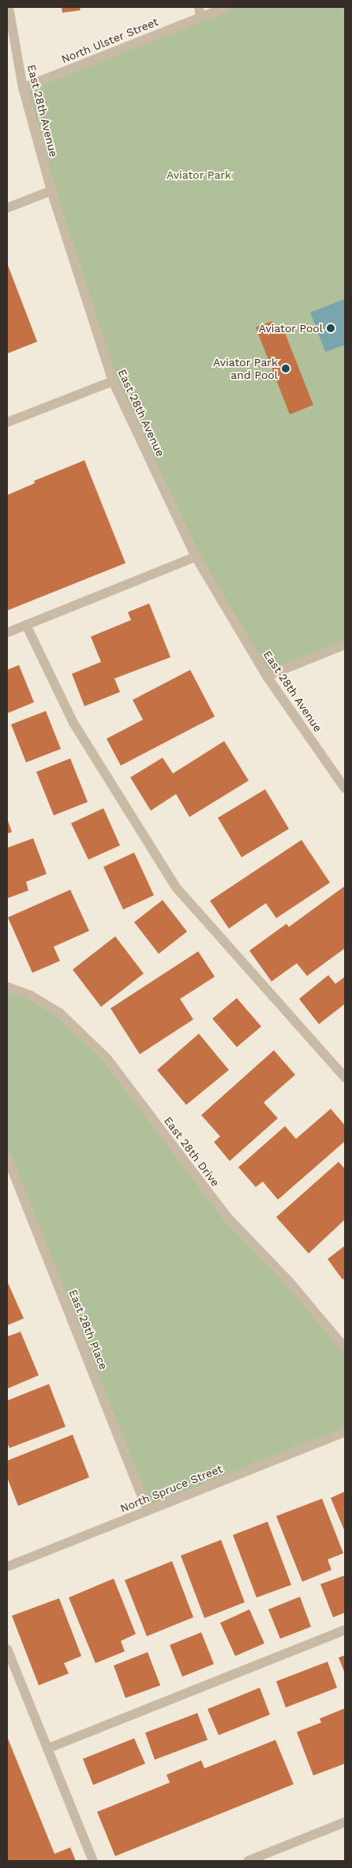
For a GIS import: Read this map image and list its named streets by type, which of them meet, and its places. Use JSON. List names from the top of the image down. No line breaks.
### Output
{"streets":{"street":["North Ulster Street","East 28th Avenue","East 28th Drive","East 28th Place","North Spruce Street"]},"crossings":[["North Ulster Street","East 28th Avenue"],["East 28th Place","North Spruce Street"]],"parks":["Aviator Park"],"places":["Aviator Pool","Aviator Park and Pool"]}
